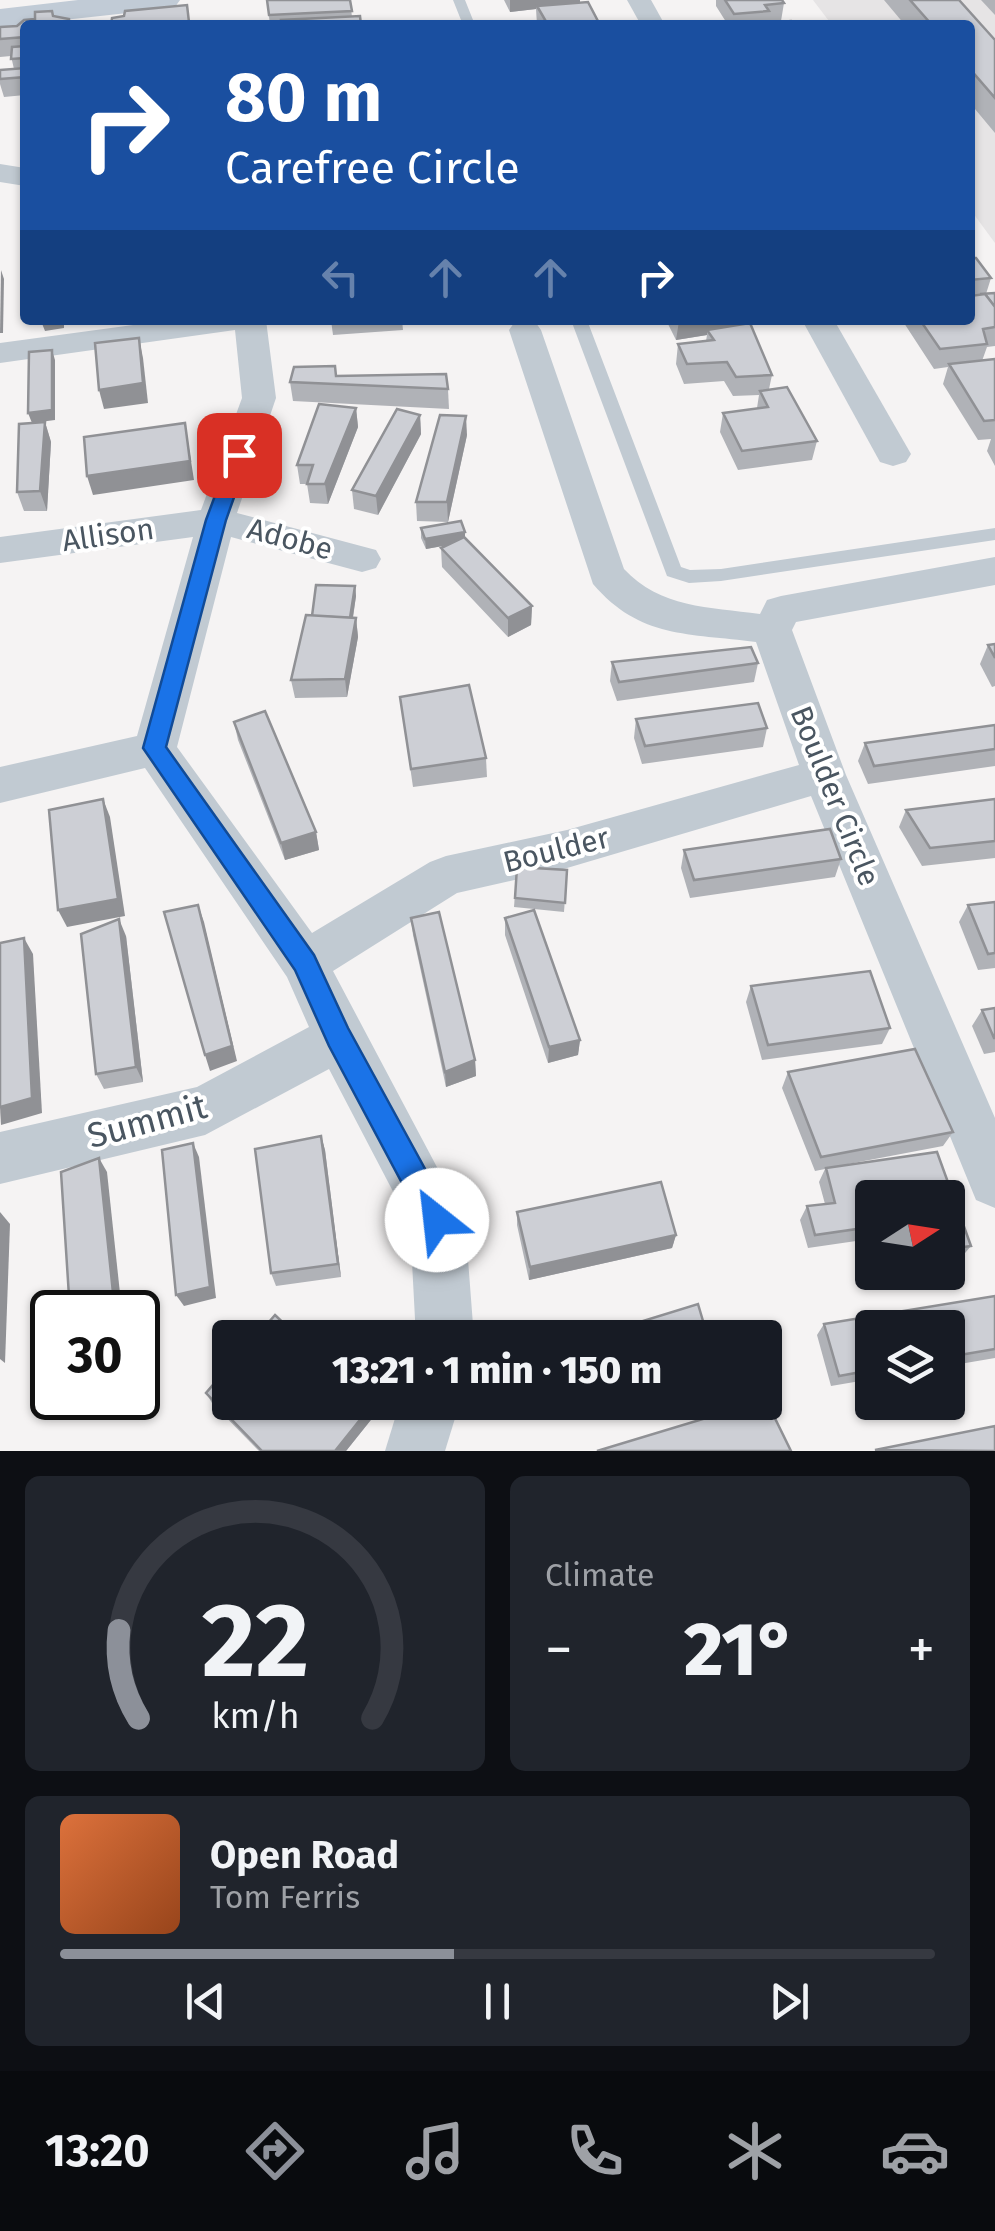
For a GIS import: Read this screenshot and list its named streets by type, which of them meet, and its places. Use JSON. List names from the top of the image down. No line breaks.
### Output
{"streets":{"street":["Allison","Adobe","Boulder Circle","Boulder","Summit"]},"crossings":[["Allison","Adobe"],["Boulder Circle","Boulder"]],"north":"right","page":{"turn":["80 m","Carefree Circle"],"limit":"30","trip":"13:21 · 1 min · 150 m","tile":"Climate","heat":["−","21°","+"],"song":["Open Road","Tom Ferris"],"tabs":"13:20","gauge":["22","km/h"]}}
